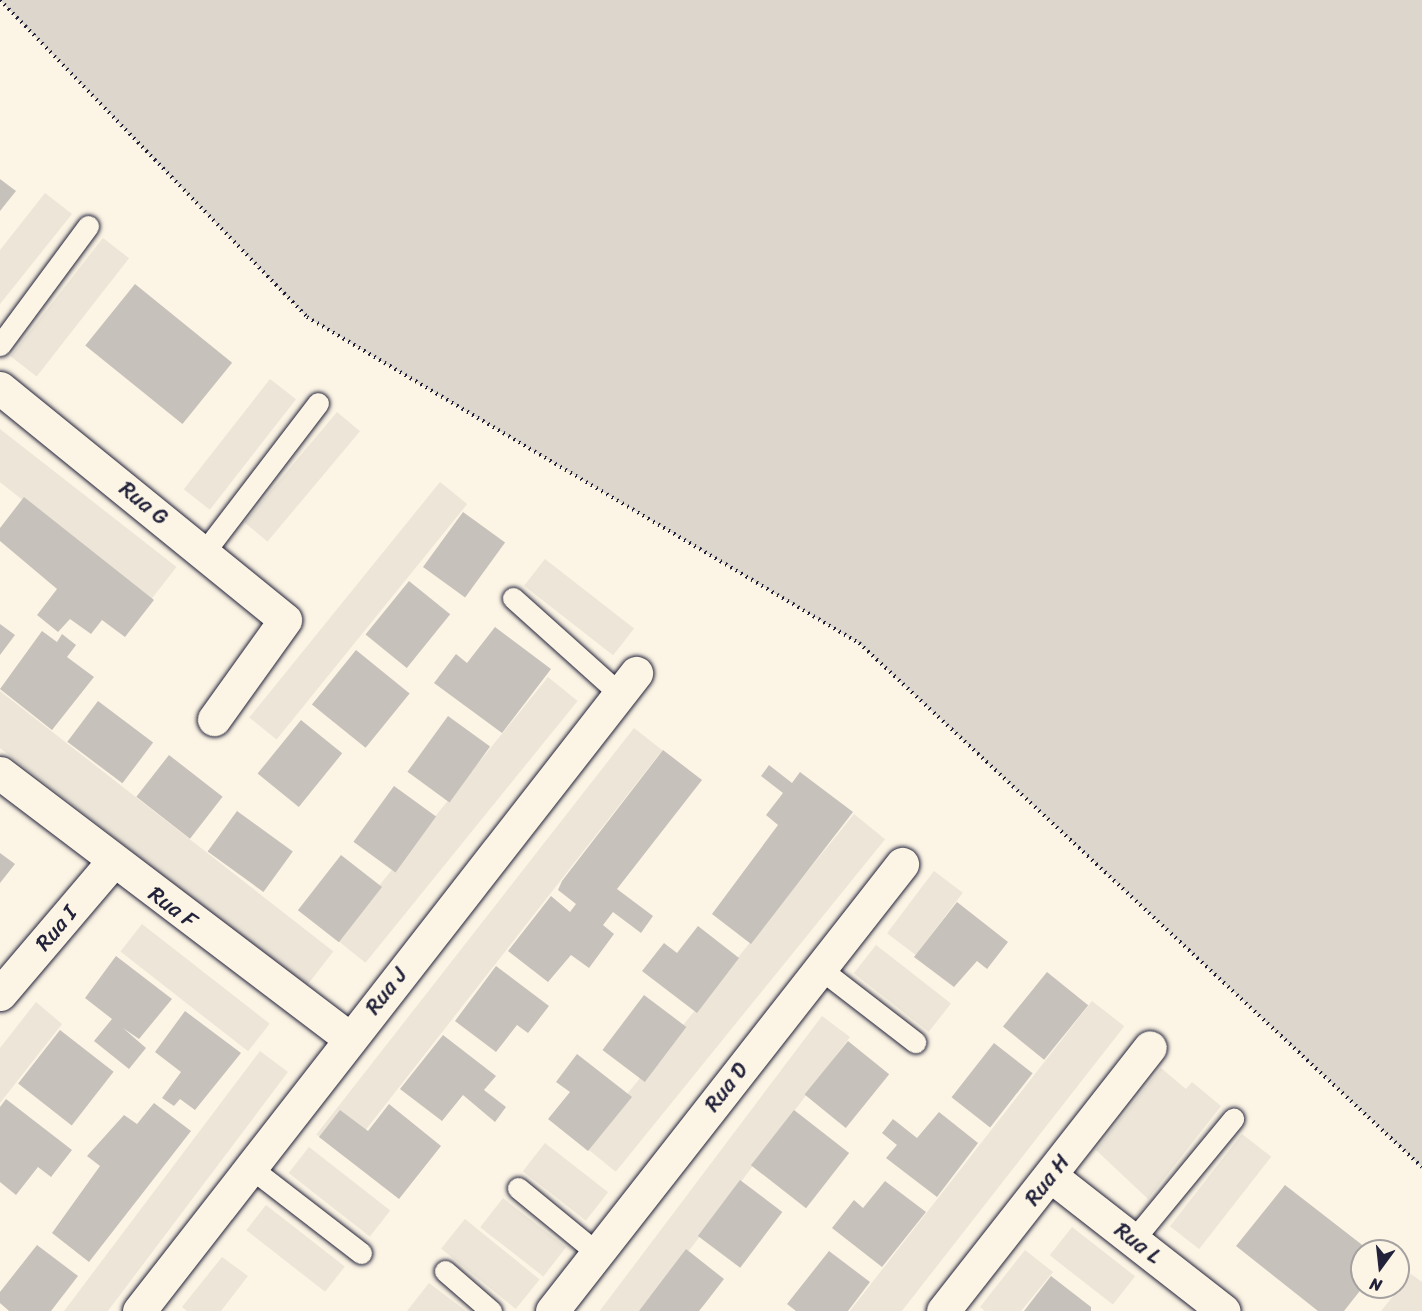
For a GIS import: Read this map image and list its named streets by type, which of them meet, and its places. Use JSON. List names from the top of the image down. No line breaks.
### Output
{"streets":{"street":["Rua G","Rua F","Rua I","Rua J","Rua D","Rua H","Rua L"]},"crossings":[["Rua F","Rua I"],["Rua F","Rua J"],["Rua H","Rua L"]],"north":"bottom"}
